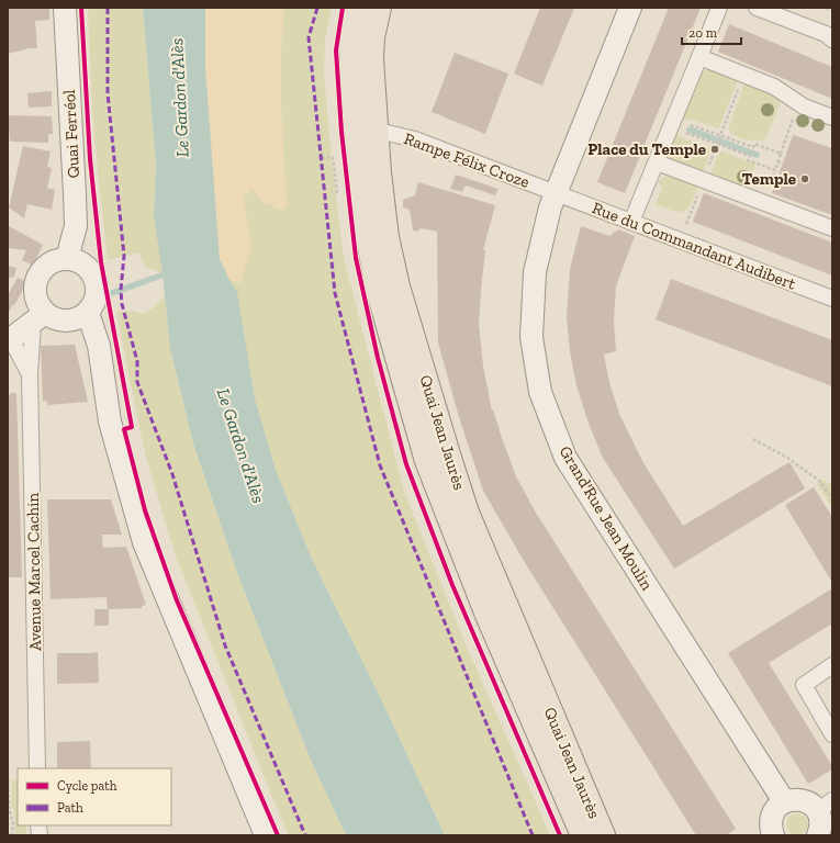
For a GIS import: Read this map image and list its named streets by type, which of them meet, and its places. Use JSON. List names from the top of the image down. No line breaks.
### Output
{"streets":{"main road":["Quai Ferréol","Quai Jean Jaurès","Grand'Rue Jean Moulin"],"street":["Rampe Félix Croze","Rue du Commandant Audibert","Avenue Marcel Cachin"]},"crossings":[["Quai Ferréol","Avenue Marcel Cachin"],["Rampe Félix Croze","Rue du Commandant Audibert"],["Rampe Félix Croze","Quai Jean Jaurès"],["Rampe Félix Croze","Grand'Rue Jean Moulin"],["Rue du Commandant Audibert","Grand'Rue Jean Moulin"]],"water":["Le Gardon d'Alès"],"places":["Place du Temple","Temple"],"legend":["Cycle path","Path"],"scale_bar":"20 m"}
